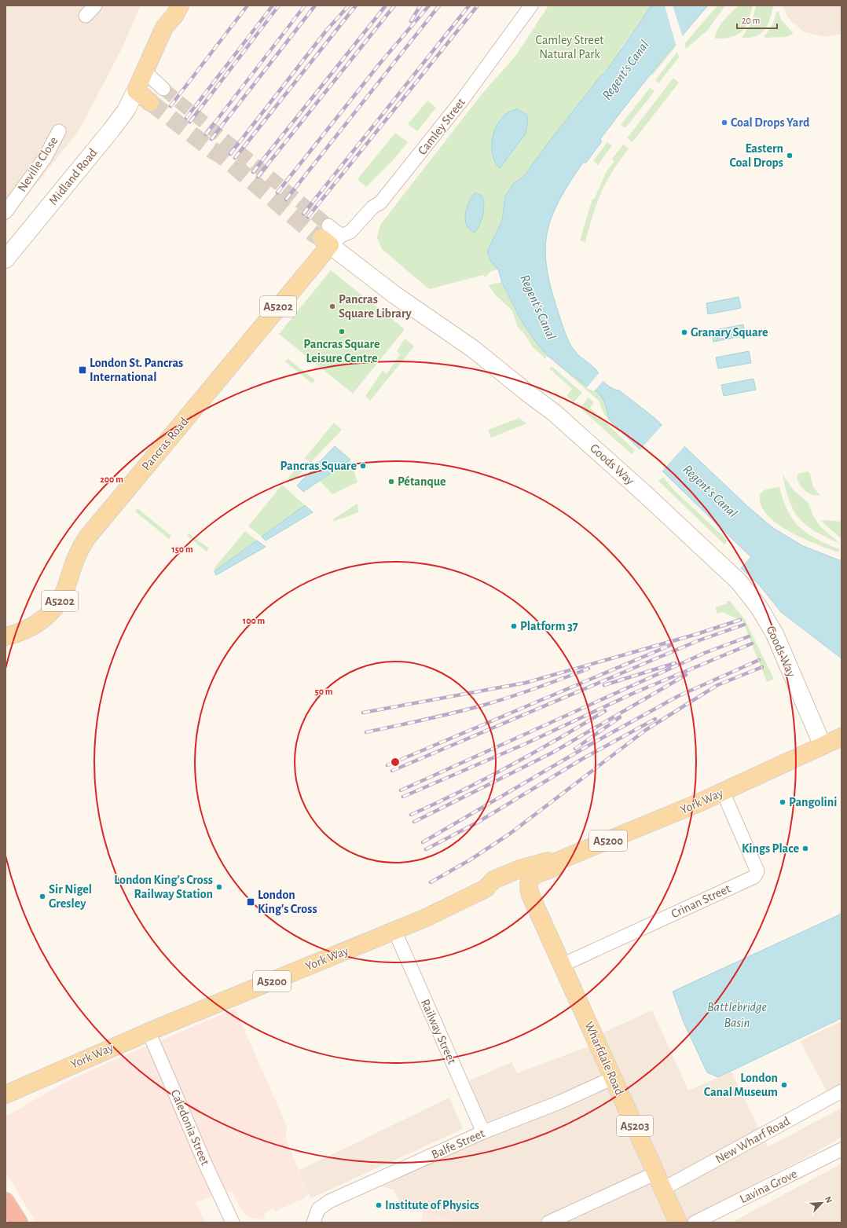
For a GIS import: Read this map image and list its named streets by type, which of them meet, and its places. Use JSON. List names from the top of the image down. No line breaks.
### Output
{"streets":{"main road":["A5202","Pancras Road","York Way","A5200","Wharfdale Road","A5203"],"street":["Camley Street","Neville Close","Midland Road","Goods Way","Crinan Street","Railway Street","Caledonia Street","New Wharf Road","Balfe Street","Lavina Grove"]},"crossings":[["Camley Street","Pancras Road"],["Camley Street","Goods Way"],["Pancras Road","Goods Way"],["Goods Way","York Way"],["York Way","Crinan Street"],["York Way","Railway Street"],["York Way","Wharfdale Road"],["York Way","Caledonia Street"],["Crinan Street","Wharfdale Road"],["Railway Street","Balfe Street"],["Wharfdale Road","New Wharf Road"],["Wharfdale Road","Balfe Street"]],"water":["Regent's Canal","Battlebridge Basin"],"parks":["Camley Street Natural Park"],"places":{"other":["Coal Drops Yard","Eastern Coal Drops","Pancras Square Library","Pancras Square Leisure Centre","Granary Square","Pancras Square","Pétanque","Platform 37","Pangolini","Kings Place","London King's Cross Railway Station","Sir Nigel Gresley","London Canal Museum","Institute of Physics"],"transit":["London St. Pancras International","London King's Cross"]},"scale_bar":"20 m","north":"top right","rings":["200 m","150 m","100 m","50 m"]}
